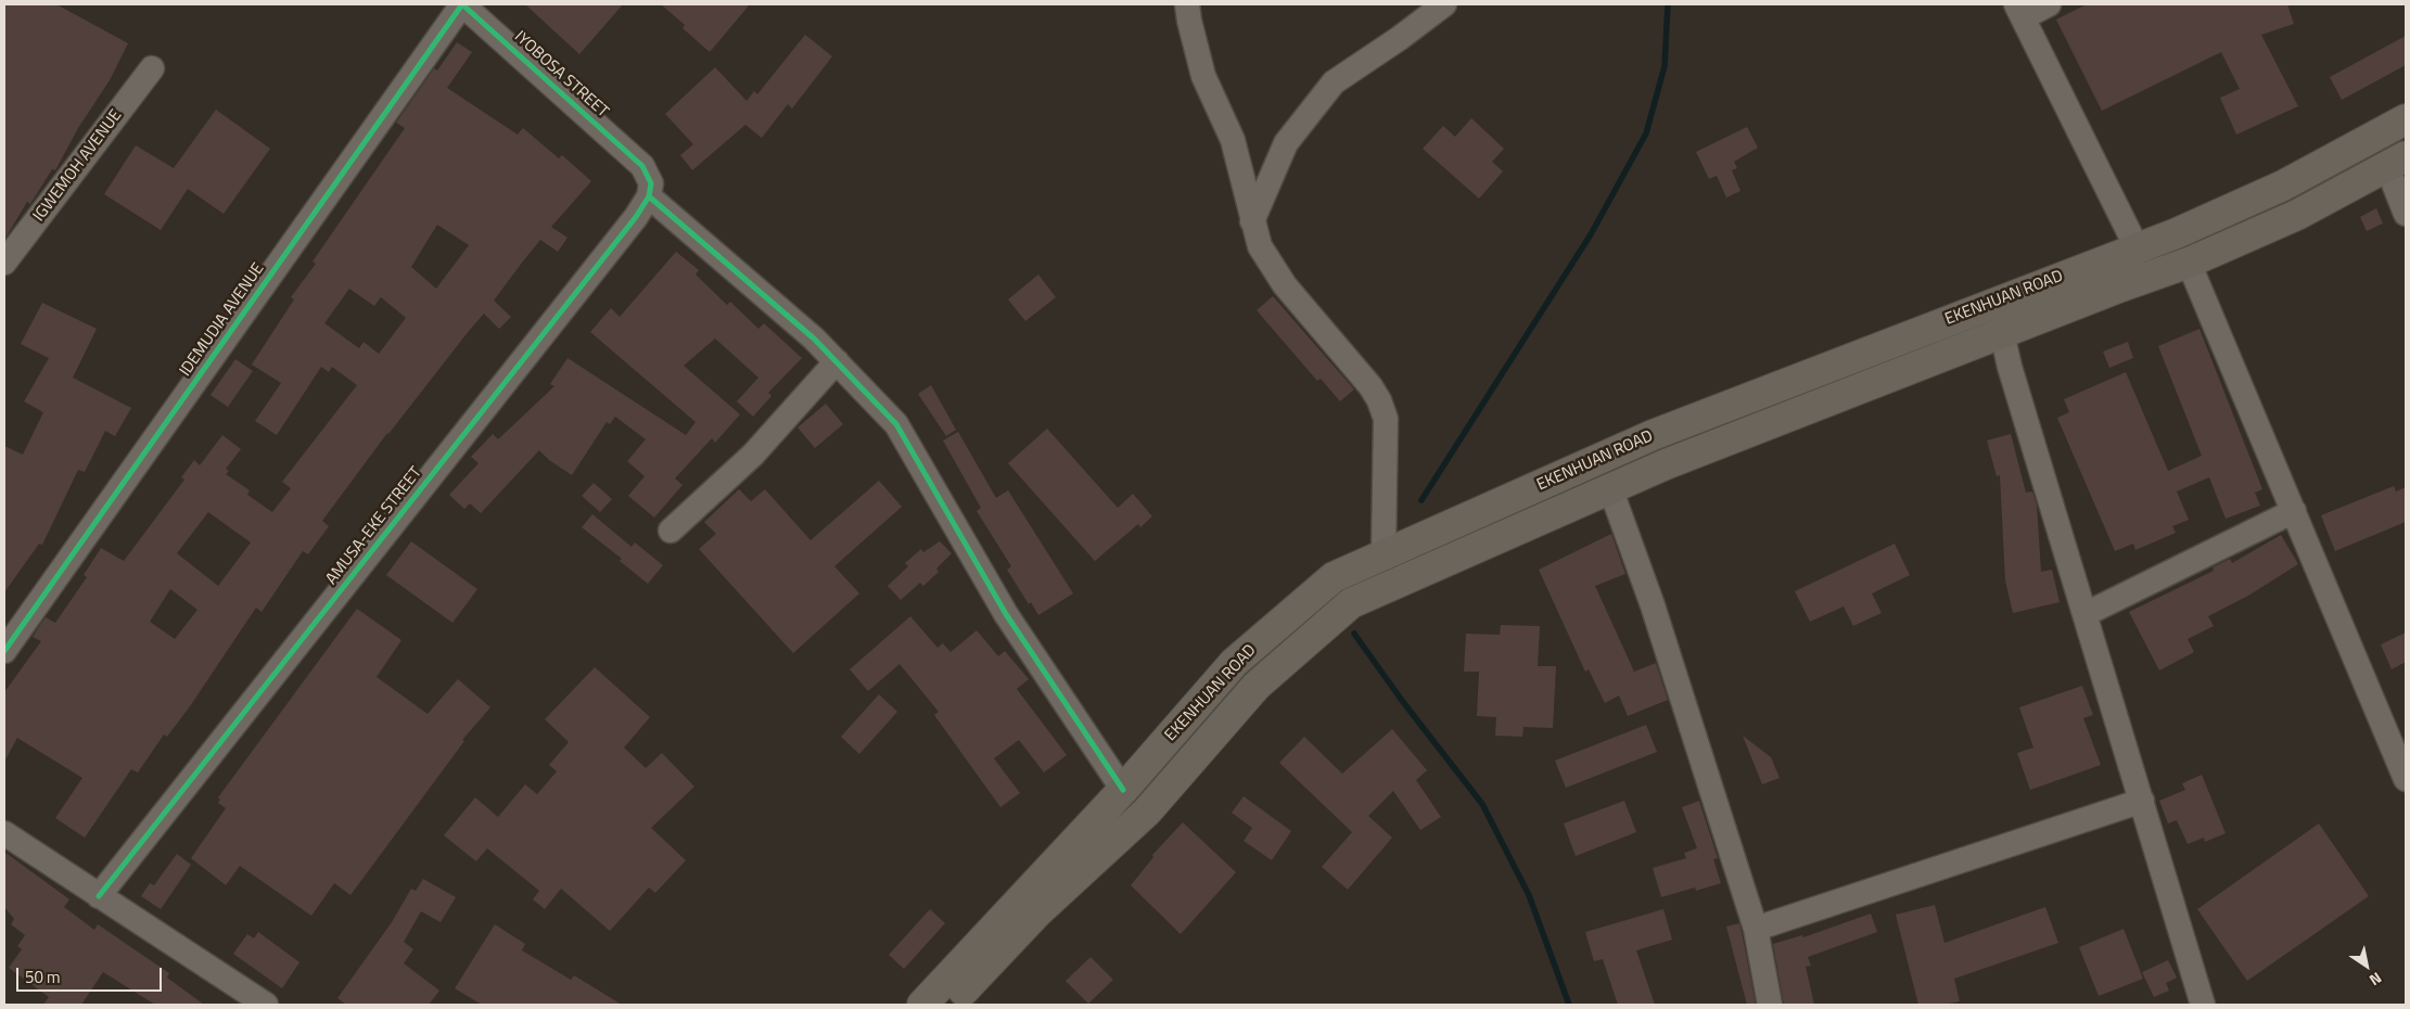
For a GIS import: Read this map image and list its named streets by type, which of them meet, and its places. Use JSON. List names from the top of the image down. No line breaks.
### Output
{"streets":{"main road":["EKENHUAN ROAD"],"street":["IYOBOSA STREET","IGWEMOH AVENUE","IDEMUDIA AVENUE","AMUSA-EKE STREET"]},"crossings":[["IYOBOSA STREET","IDEMUDIA AVENUE"],["IYOBOSA STREET","AMUSA-EKE STREET"]],"scale_bar":"50 m","north":"bottom right"}
